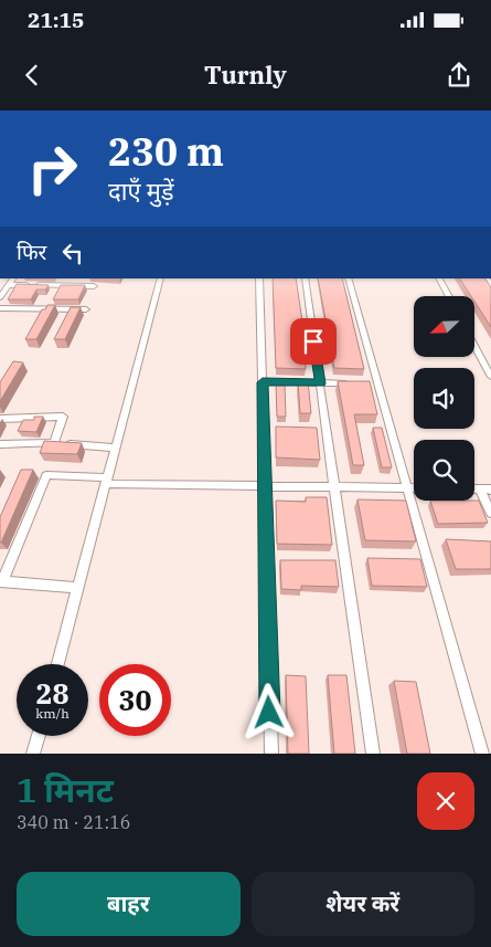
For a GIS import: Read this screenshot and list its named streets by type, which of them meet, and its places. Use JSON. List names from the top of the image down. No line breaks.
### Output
{"north":"bottom left","page":{"status":"21:15","header":"Turnly","turn":["230 m","दाएँ मुड़ें"],"then":"फिर","speed":"28 km/h","limit":"30","heading":["1 मिनट","340 m · 21:16"],"buttons":["बाहर","शेयर करें"]}}
